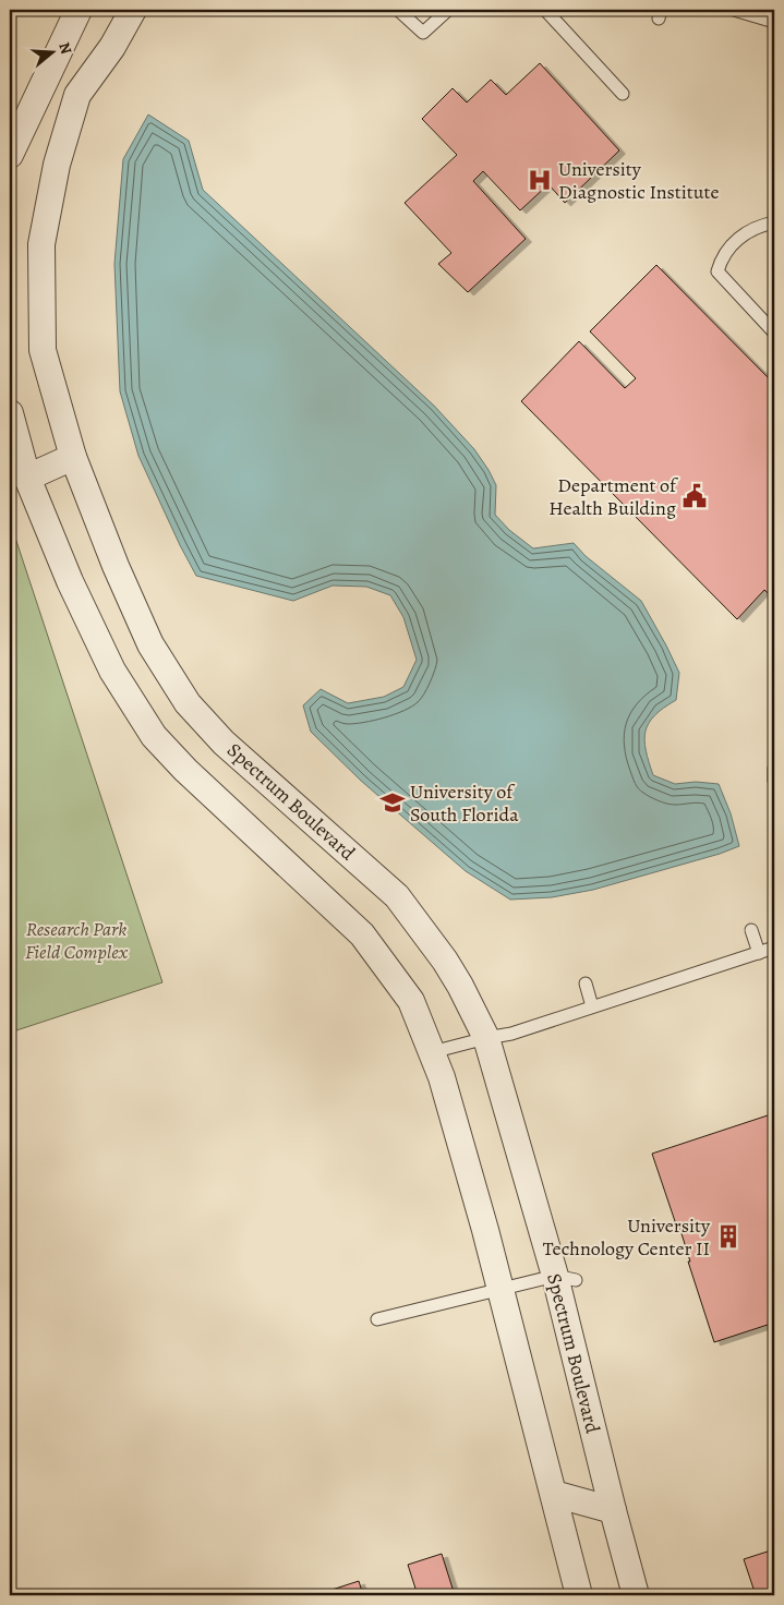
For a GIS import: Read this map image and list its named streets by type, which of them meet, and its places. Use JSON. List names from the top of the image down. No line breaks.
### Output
{"streets":{"street":["Spectrum Boulevard"]},"parks":["Research Park Field Complex"],"places":{"hospital":["University Diagnostic Institute"],"public building":["Department of Health Building"],"school or university":["University of South Florida"],"building":["University Technology Center II"]},"north":"right"}
